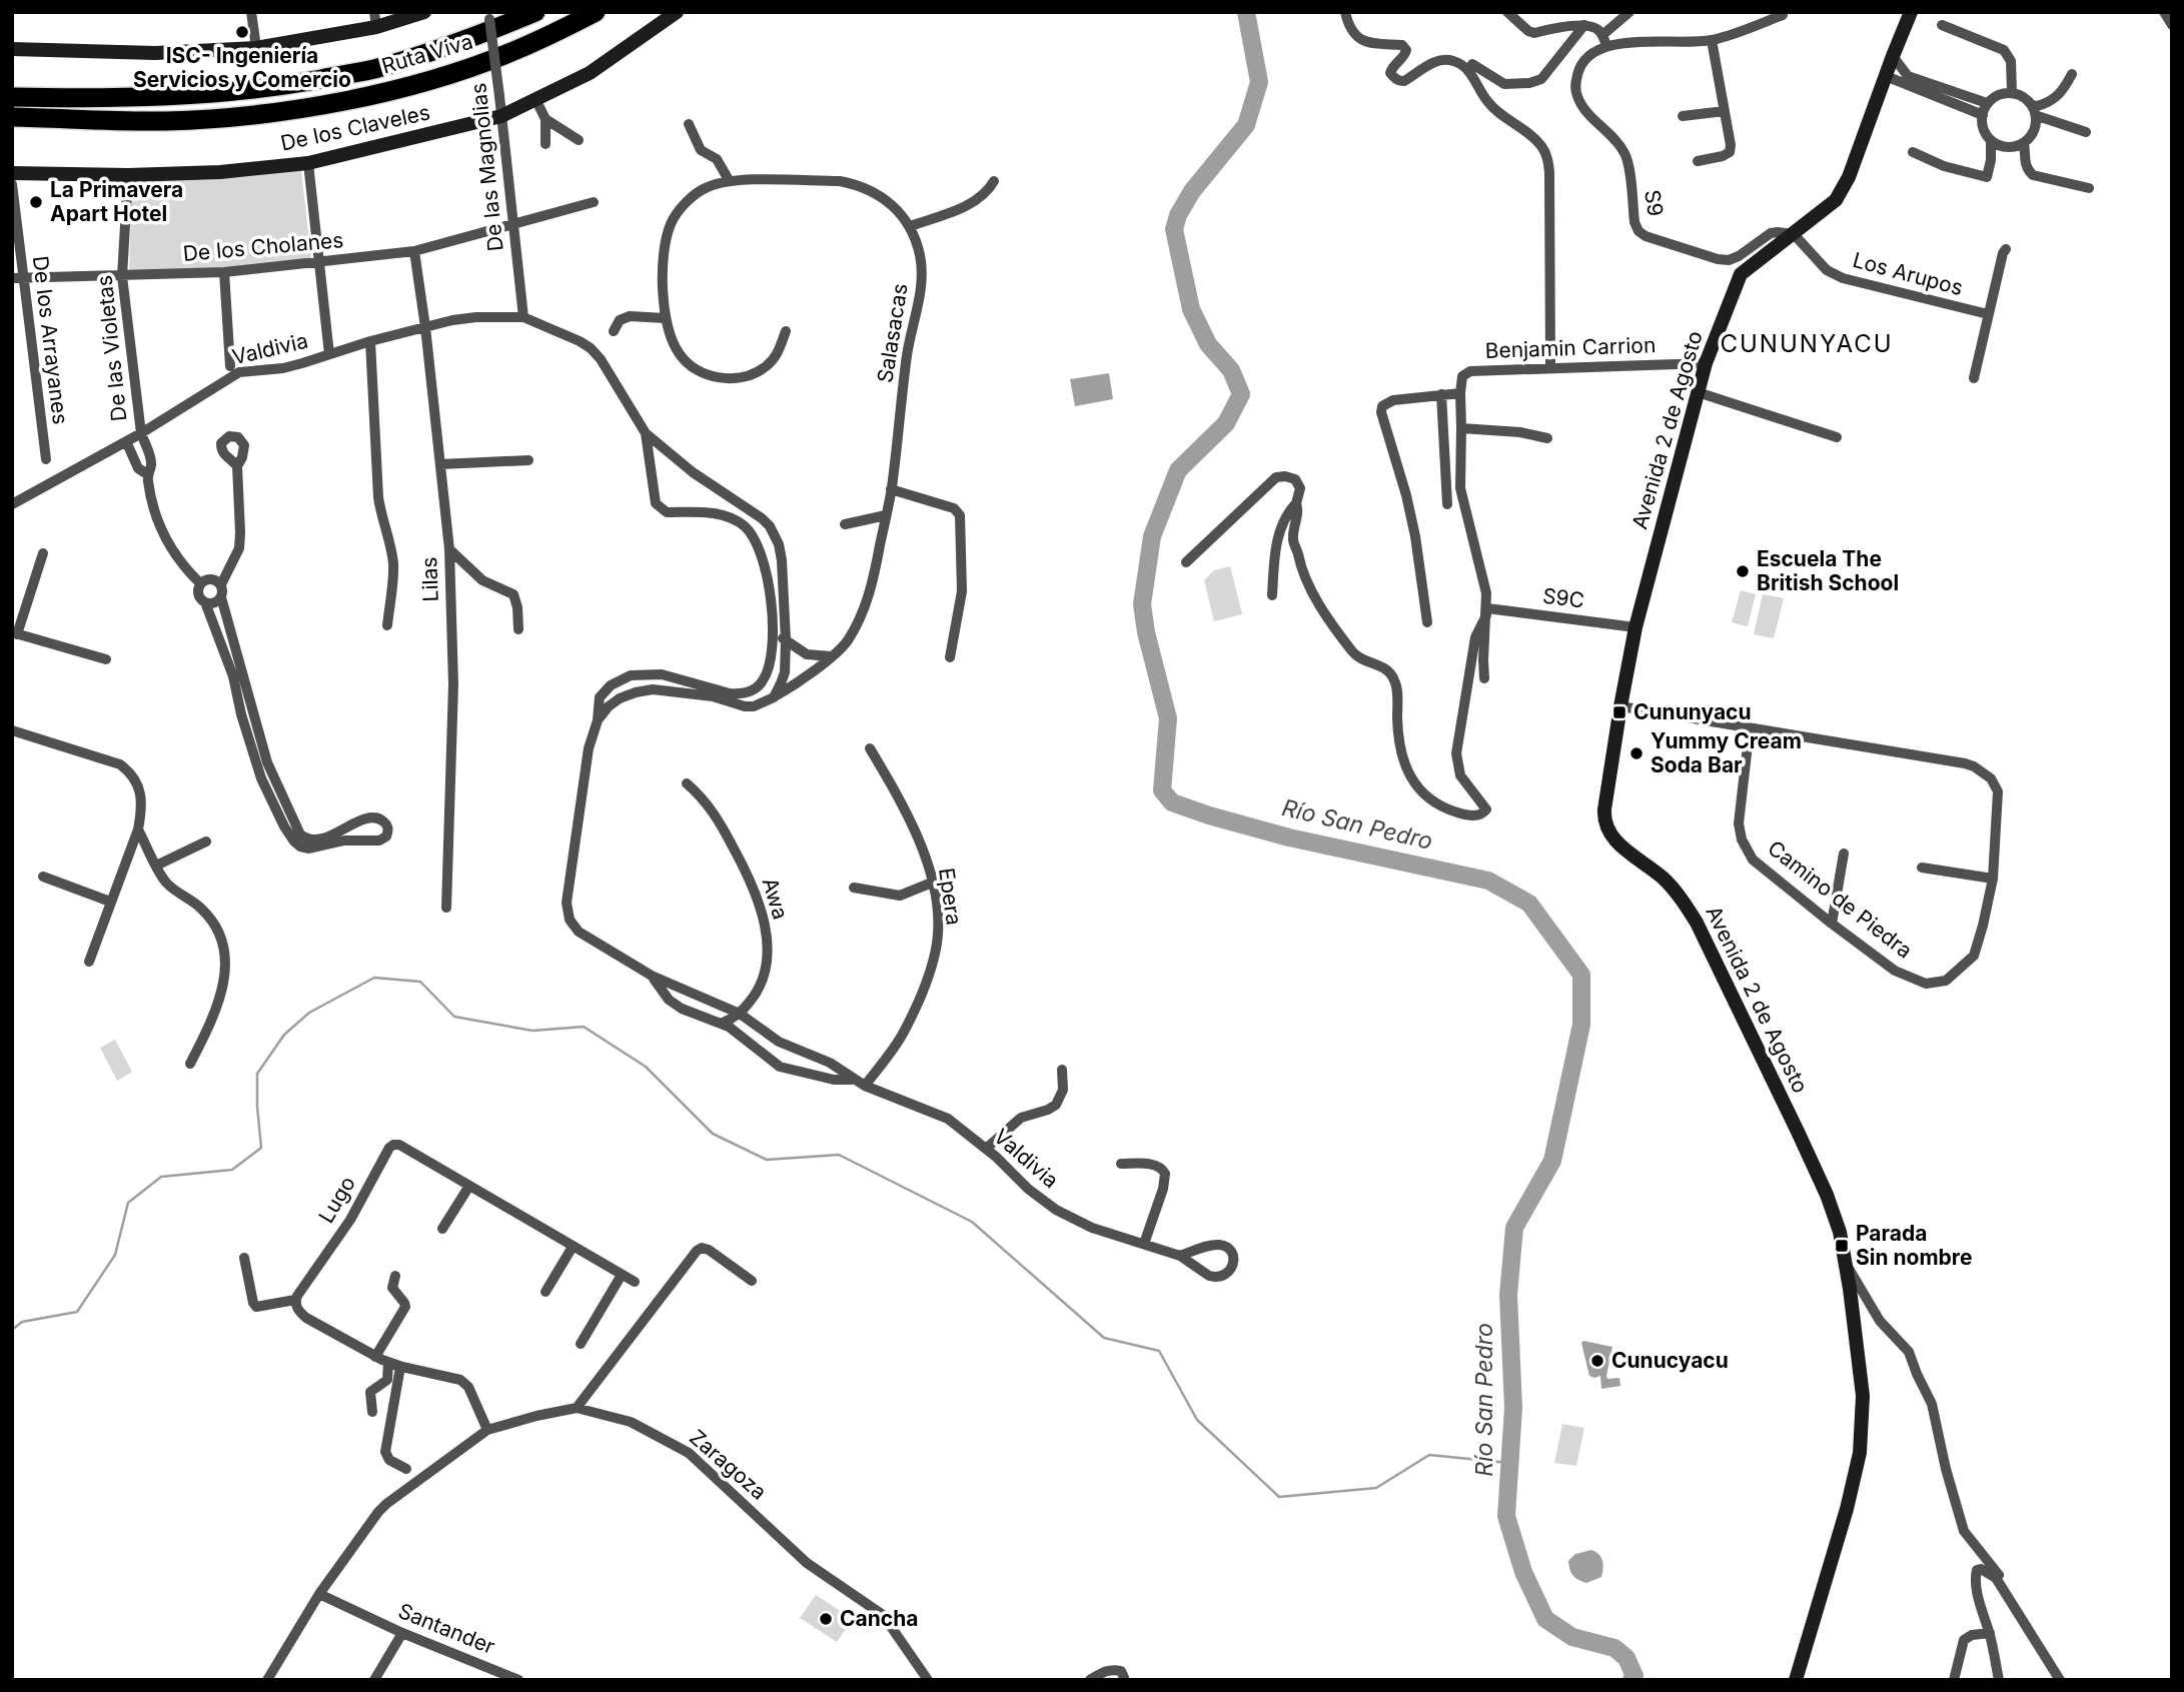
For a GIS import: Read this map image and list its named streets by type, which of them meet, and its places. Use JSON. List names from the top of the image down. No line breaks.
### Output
{"streets":{"highway":["Ruta Viva"],"main road":["De los Claveles","Avenida 2 de Agosto"],"street":["De las Magnolias","S9","De los Cholanes","Los Arupos","Salasacas","De los Arrayanes","De las Violetas","Benjamin Carrion","Valdivia","Lilas","S9C","Epera","Awa","Camino de Piedra","Lugo","Zaragoza","Santander"]},"crossings":[["De los Claveles","De las Magnolias"],["De los Claveles","De las Violetas"],["De las Magnolias","De los Cholanes"],["De las Magnolias","Valdivia"],["S9","Los Arupos"],["S9","Avenida 2 de Agosto"],["De los Cholanes","De los Arrayanes"],["De los Cholanes","De las Violetas"],["De los Cholanes","Lilas"],["Los Arupos","Avenida 2 de Agosto"],["De las Violetas","Valdivia"],["Benjamin Carrion","Avenida 2 de Agosto"],["Valdivia","Lilas"],["Valdivia","Epera"],["Valdivia","Awa"],["Avenida 2 de Agosto","S9C"],["Avenida 2 de Agosto","Camino de Piedra"],["Zaragoza","Santander"]],"districts":["CUNUNYACU"],"water":["Río San Pedro"],"places":{"other":["ISC- Ingeniería Servicios y Comercio","La Primavera Apart Hotel","Escuela The British School","Yummy Cream Soda Bar","Cunucyacu","Cancha"],"transit":["Cununyacu","Parada Sin nombre"]}}
